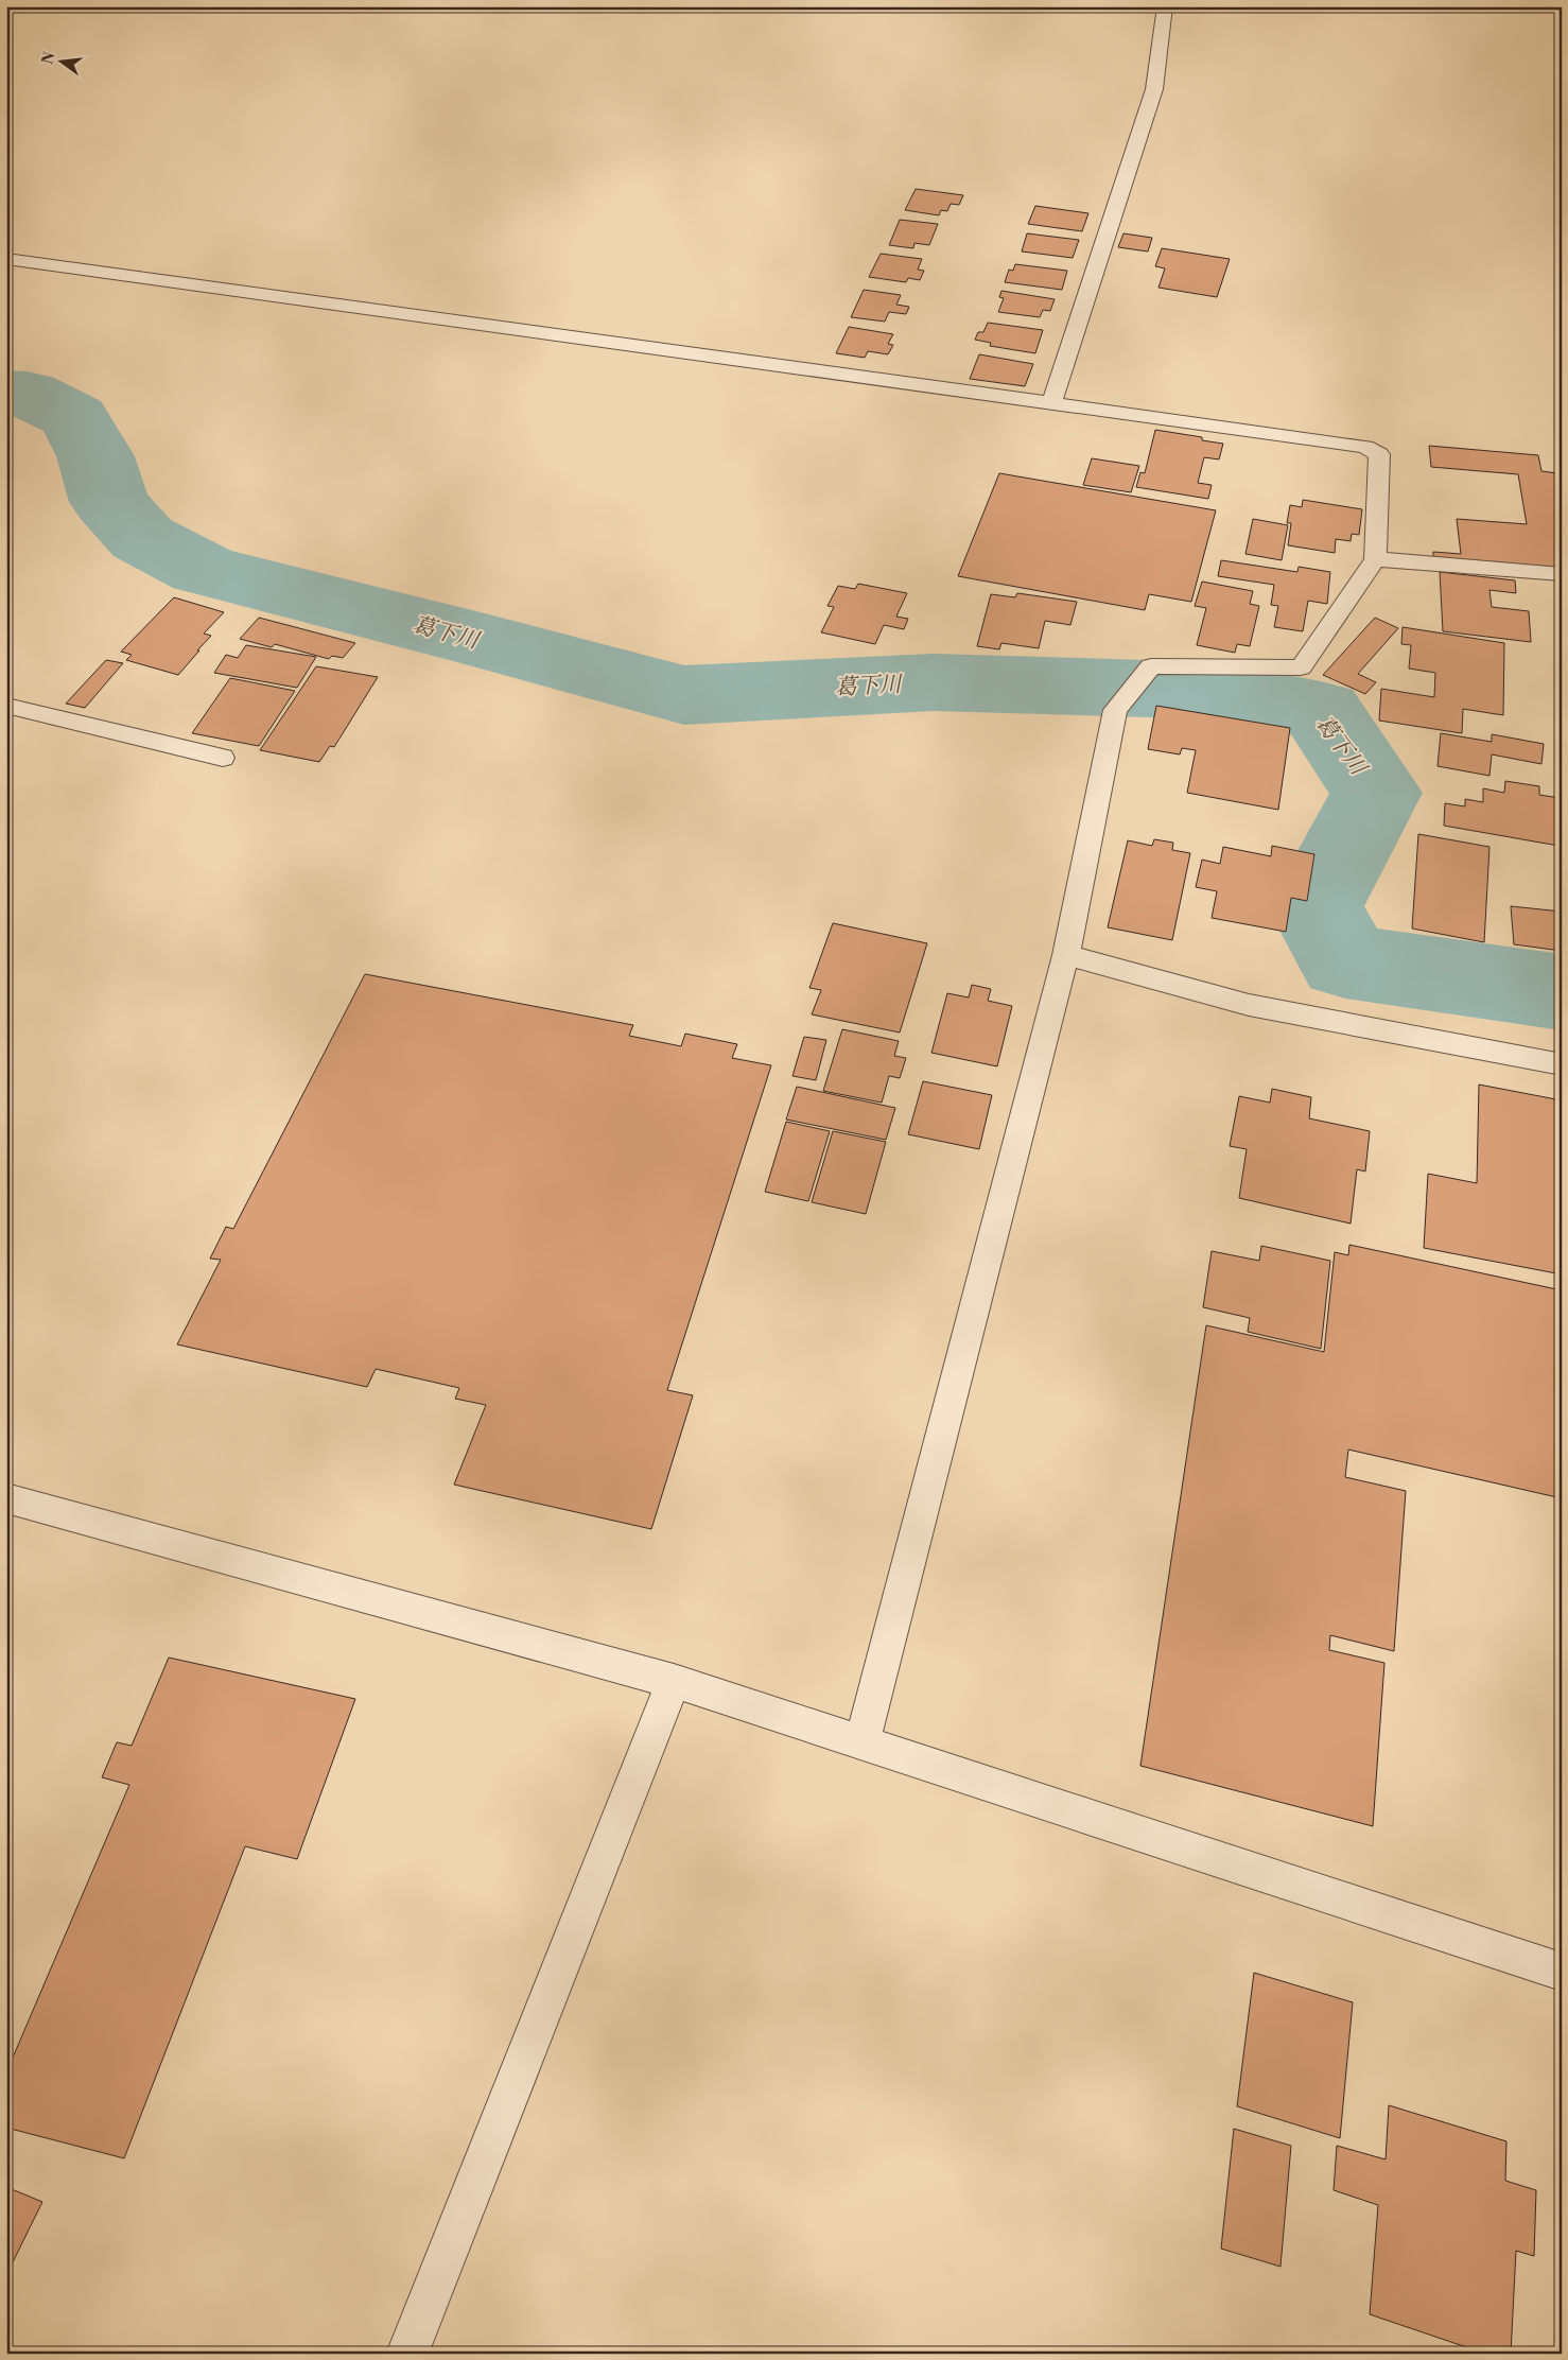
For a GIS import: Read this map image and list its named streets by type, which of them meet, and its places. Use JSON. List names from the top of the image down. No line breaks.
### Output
{"water":["葛下川"],"north":"left"}
